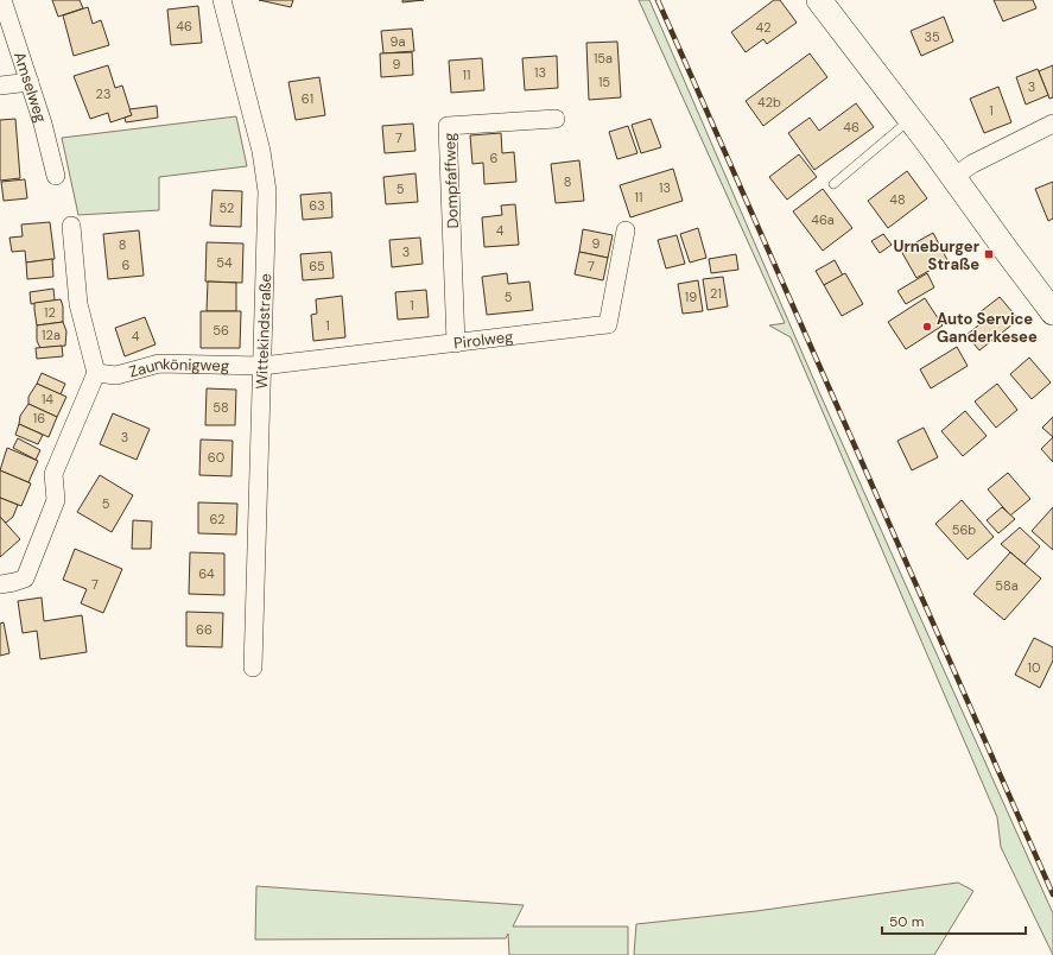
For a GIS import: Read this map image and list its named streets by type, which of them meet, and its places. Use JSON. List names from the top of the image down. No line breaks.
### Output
{"streets":{"street":["Amselweg","Dompfaffweg","Wittekindstraße","Pirolweg","Zaunkönigweg"]},"crossings":[["Dompfaffweg","Pirolweg"],["Wittekindstraße","Pirolweg"],["Wittekindstraße","Zaunkönigweg"],["Pirolweg","Zaunkönigweg"]],"places":{"transit":["Urneburger Straße"],"other":["Auto Service Ganderkesee"]},"house_numbers":["46","42","35","9a","15a","9","13","11","15","3","23","61","42b","1","46","7","6","8","13","5","11","48","63","52","46a","4","9","8","3","54","6","65","7","21","5","19","1","12","1","56","12a","4","14","58","16","3","60","5","62","56b","64","7","58a","66","10"],"scale_bar":"50 m"}
